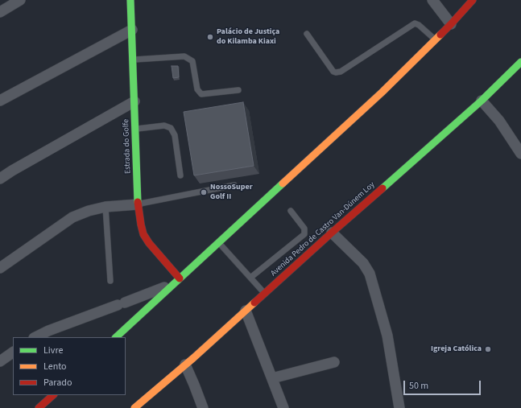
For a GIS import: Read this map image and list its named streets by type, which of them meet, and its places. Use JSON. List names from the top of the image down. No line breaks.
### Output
{"streets":{"highway":["Estrada do Golfe","Avenida Pedro de Castro Van-Dúnem Loy"]},"places":["Palácio de Justiça do Kilamba Kiaxi","NossoSuper Golf II","Igreja Católica"],"legend":["Livre","Lento","Parado"],"scale_bar":"50 m"}
